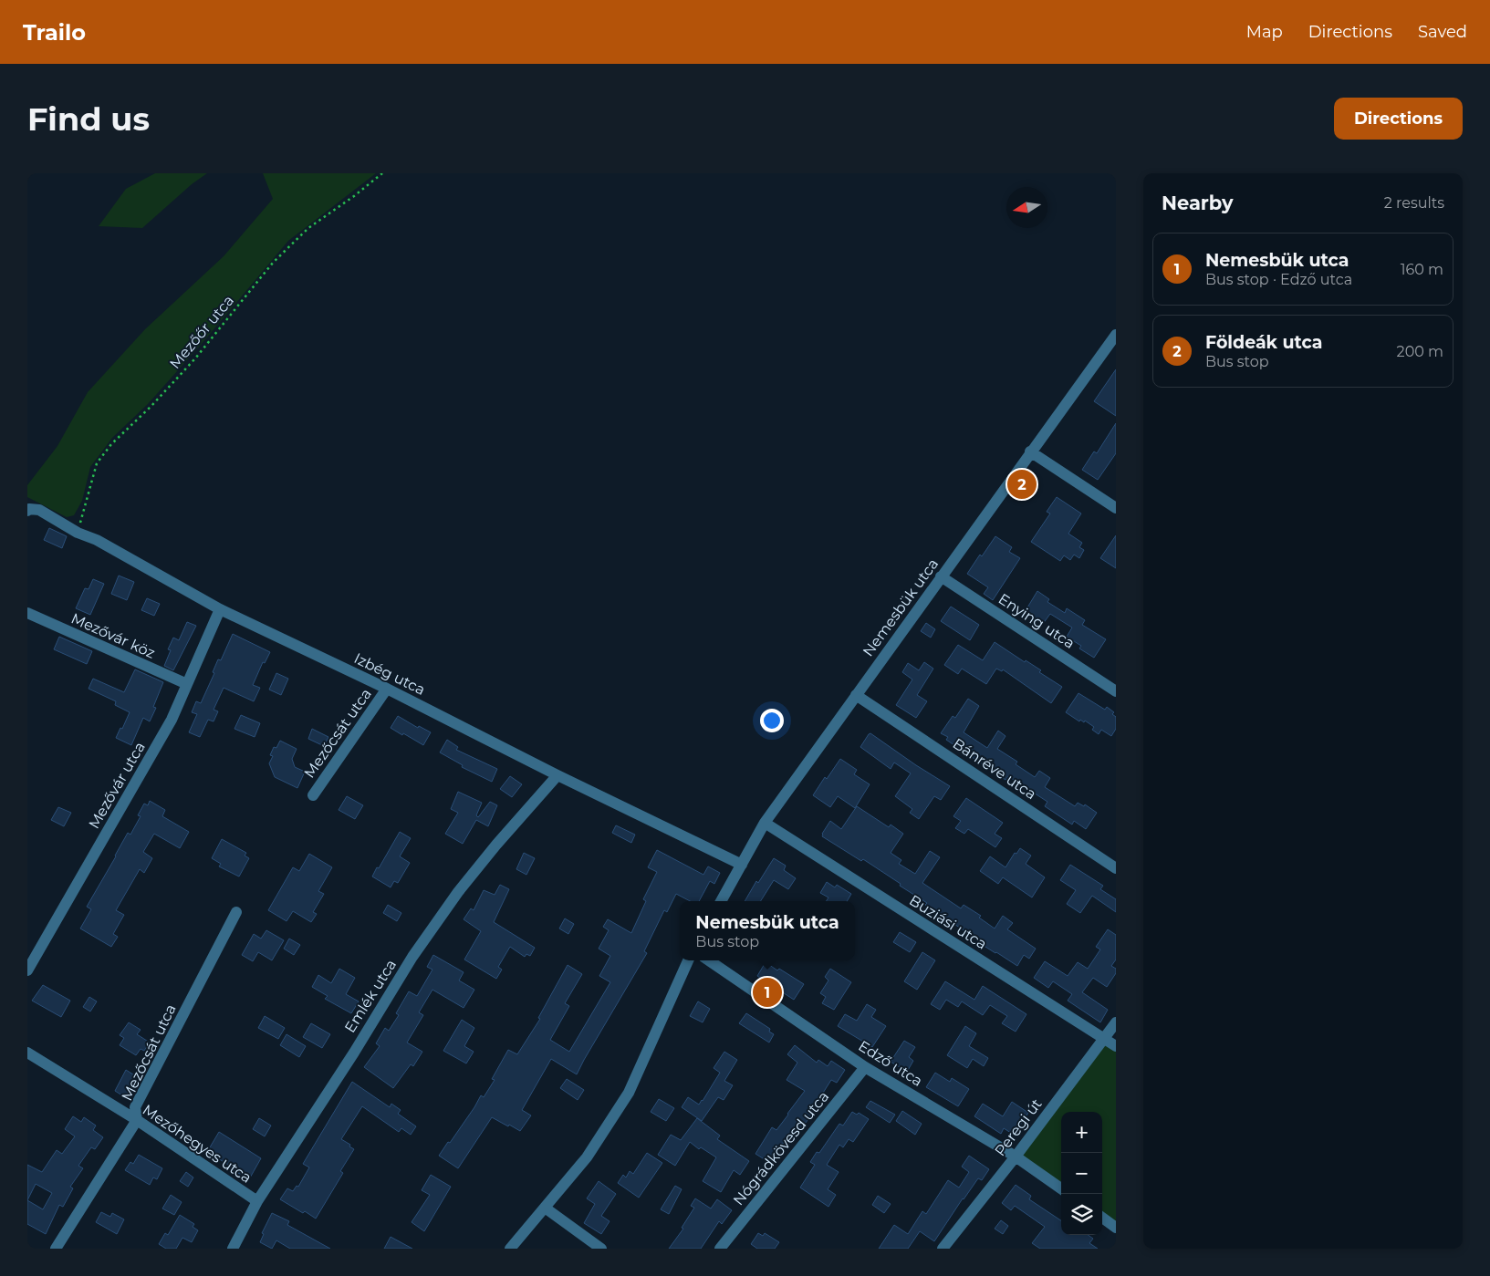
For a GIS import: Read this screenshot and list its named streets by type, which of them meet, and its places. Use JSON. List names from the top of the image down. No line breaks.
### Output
{"streets":{"street":["Nemesbük utca","Enying utca","Mezővár köz","Izbég utca","Mezőcsát utca","Bánréve utca","Mezővár utca","Buziási utca","Emlék utca","Edző utca","Peregi út","Mezőhegyes utca","Nógrádkövesd utca"],"path":["Mezőőr utca"]},"crossings":[["Mezőőr utca","Izbég utca"],["Nemesbük utca","Enying utca"],["Nemesbük utca","Izbég utca"],["Nemesbük utca","Bánréve utca"],["Nemesbük utca","Buziási utca"],["Mezővár köz","Mezővár utca"],["Izbég utca","Mezőcsát utca"],["Izbég utca","Mezővár utca"],["Izbég utca","Emlék utca"],["Mezőcsát utca","Mezőhegyes utca"],["Buziási utca","Peregi út"],["Emlék utca","Mezőhegyes utca"],["Edző utca","Peregi út"],["Edző utca","Nógrádkövesd utca"]],"north":"left","page":{"header":"Trailo","nav":["Map","Directions","Saved"],"buttons":"Directions","title":"Find us","heading":["Nearby","2 results"],"list":[{"mark":"1","name":"Nemesbük utca","note":"Bus stop · Edző utca","value":"160 m"},{"mark":"2","name":"Földeák utca","note":"Bus stop","value":"200 m"}],"pins":["2","1"],"popup":["Nemesbük utca","Bus stop"],"map_buttons":["+","−"]}}
